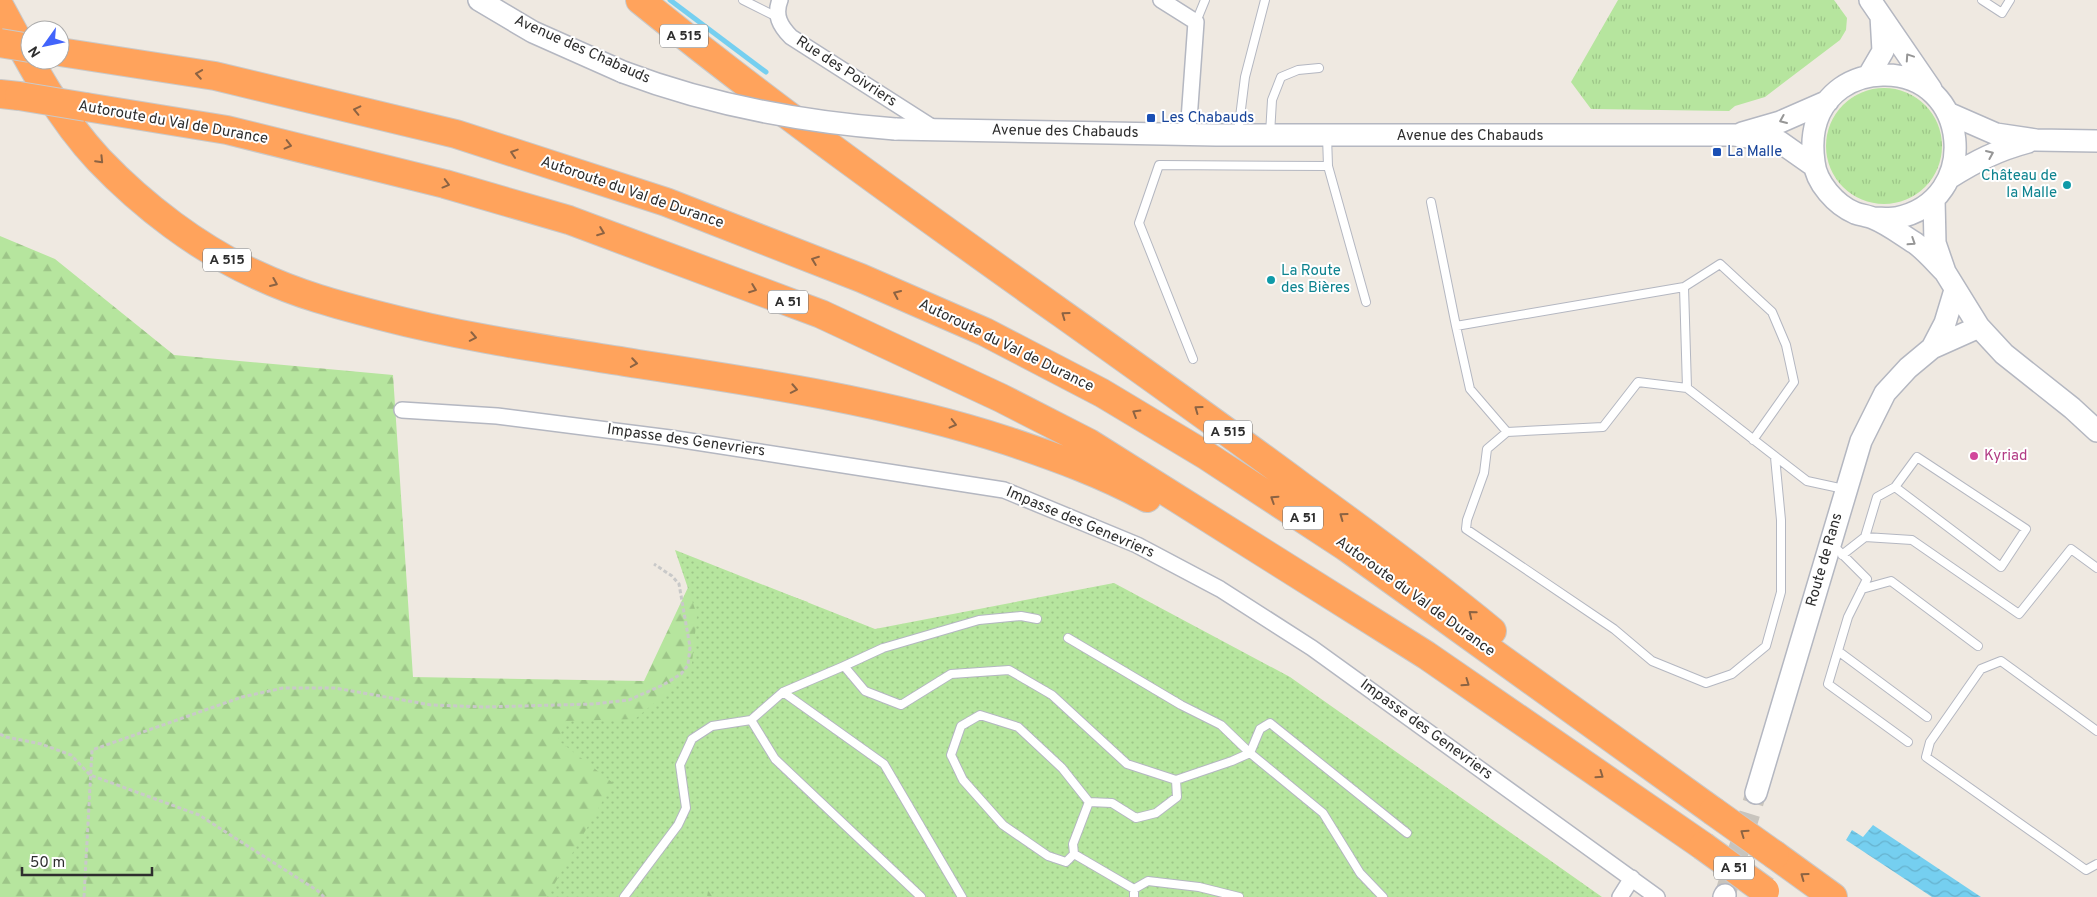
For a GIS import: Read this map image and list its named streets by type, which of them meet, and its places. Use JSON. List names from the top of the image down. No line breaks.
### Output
{"streets":{"highway":["A 515","Autoroute du Val de Durance","A 51"],"main road":["Avenue des Chabauds","Route de Rans"],"street":["Rue des Poivriers","Impasse des Genevriers"]},"crossings":[["A 515","Autoroute du Val de Durance"],["Avenue des Chabauds","Rue des Poivriers"]],"places":{"transit":["Les Chabauds","La Malle"],"other":["Château de la Malle","La Route des Bières","Kyriad"]},"scale_bar":"50 m","north":"bottom left"}
